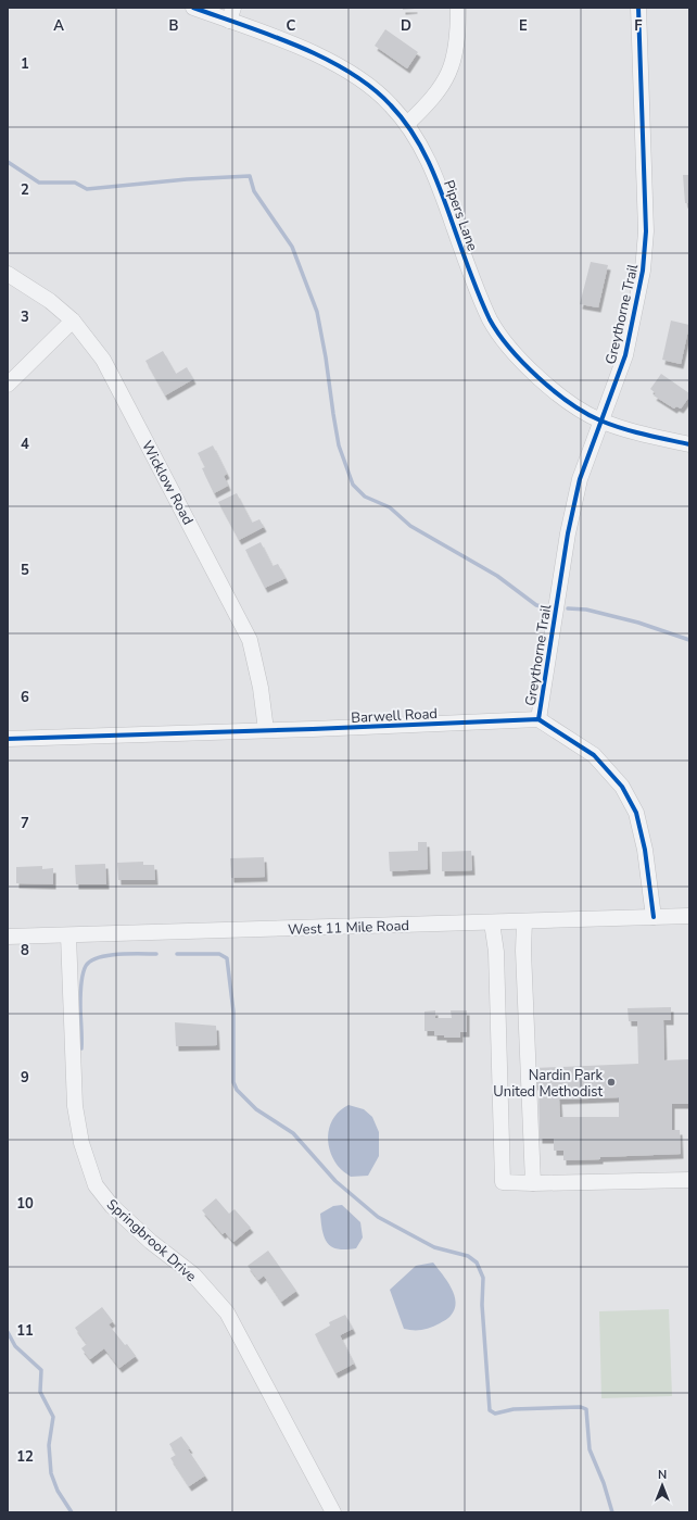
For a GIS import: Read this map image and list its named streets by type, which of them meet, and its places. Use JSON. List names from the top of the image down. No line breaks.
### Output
{"streets":{"street":["Pipers Lane","Greythorne Trail","Wicklow Road","Barwell Road","West 11 Mile Road","Springbrook Drive"]},"crossings":[["Pipers Lane","Greythorne Trail"],["Greythorne Trail","Barwell Road"],["Wicklow Road","Barwell Road"],["West 11 Mile Road","Springbrook Drive"]],"places":["Nardin Park United Methodist"],"north":"top","grid":{"columns":["A","B","C","D","E","F"],"rows":["1","2","3","4","5","6","7","8","9","10","11","12"]}}
